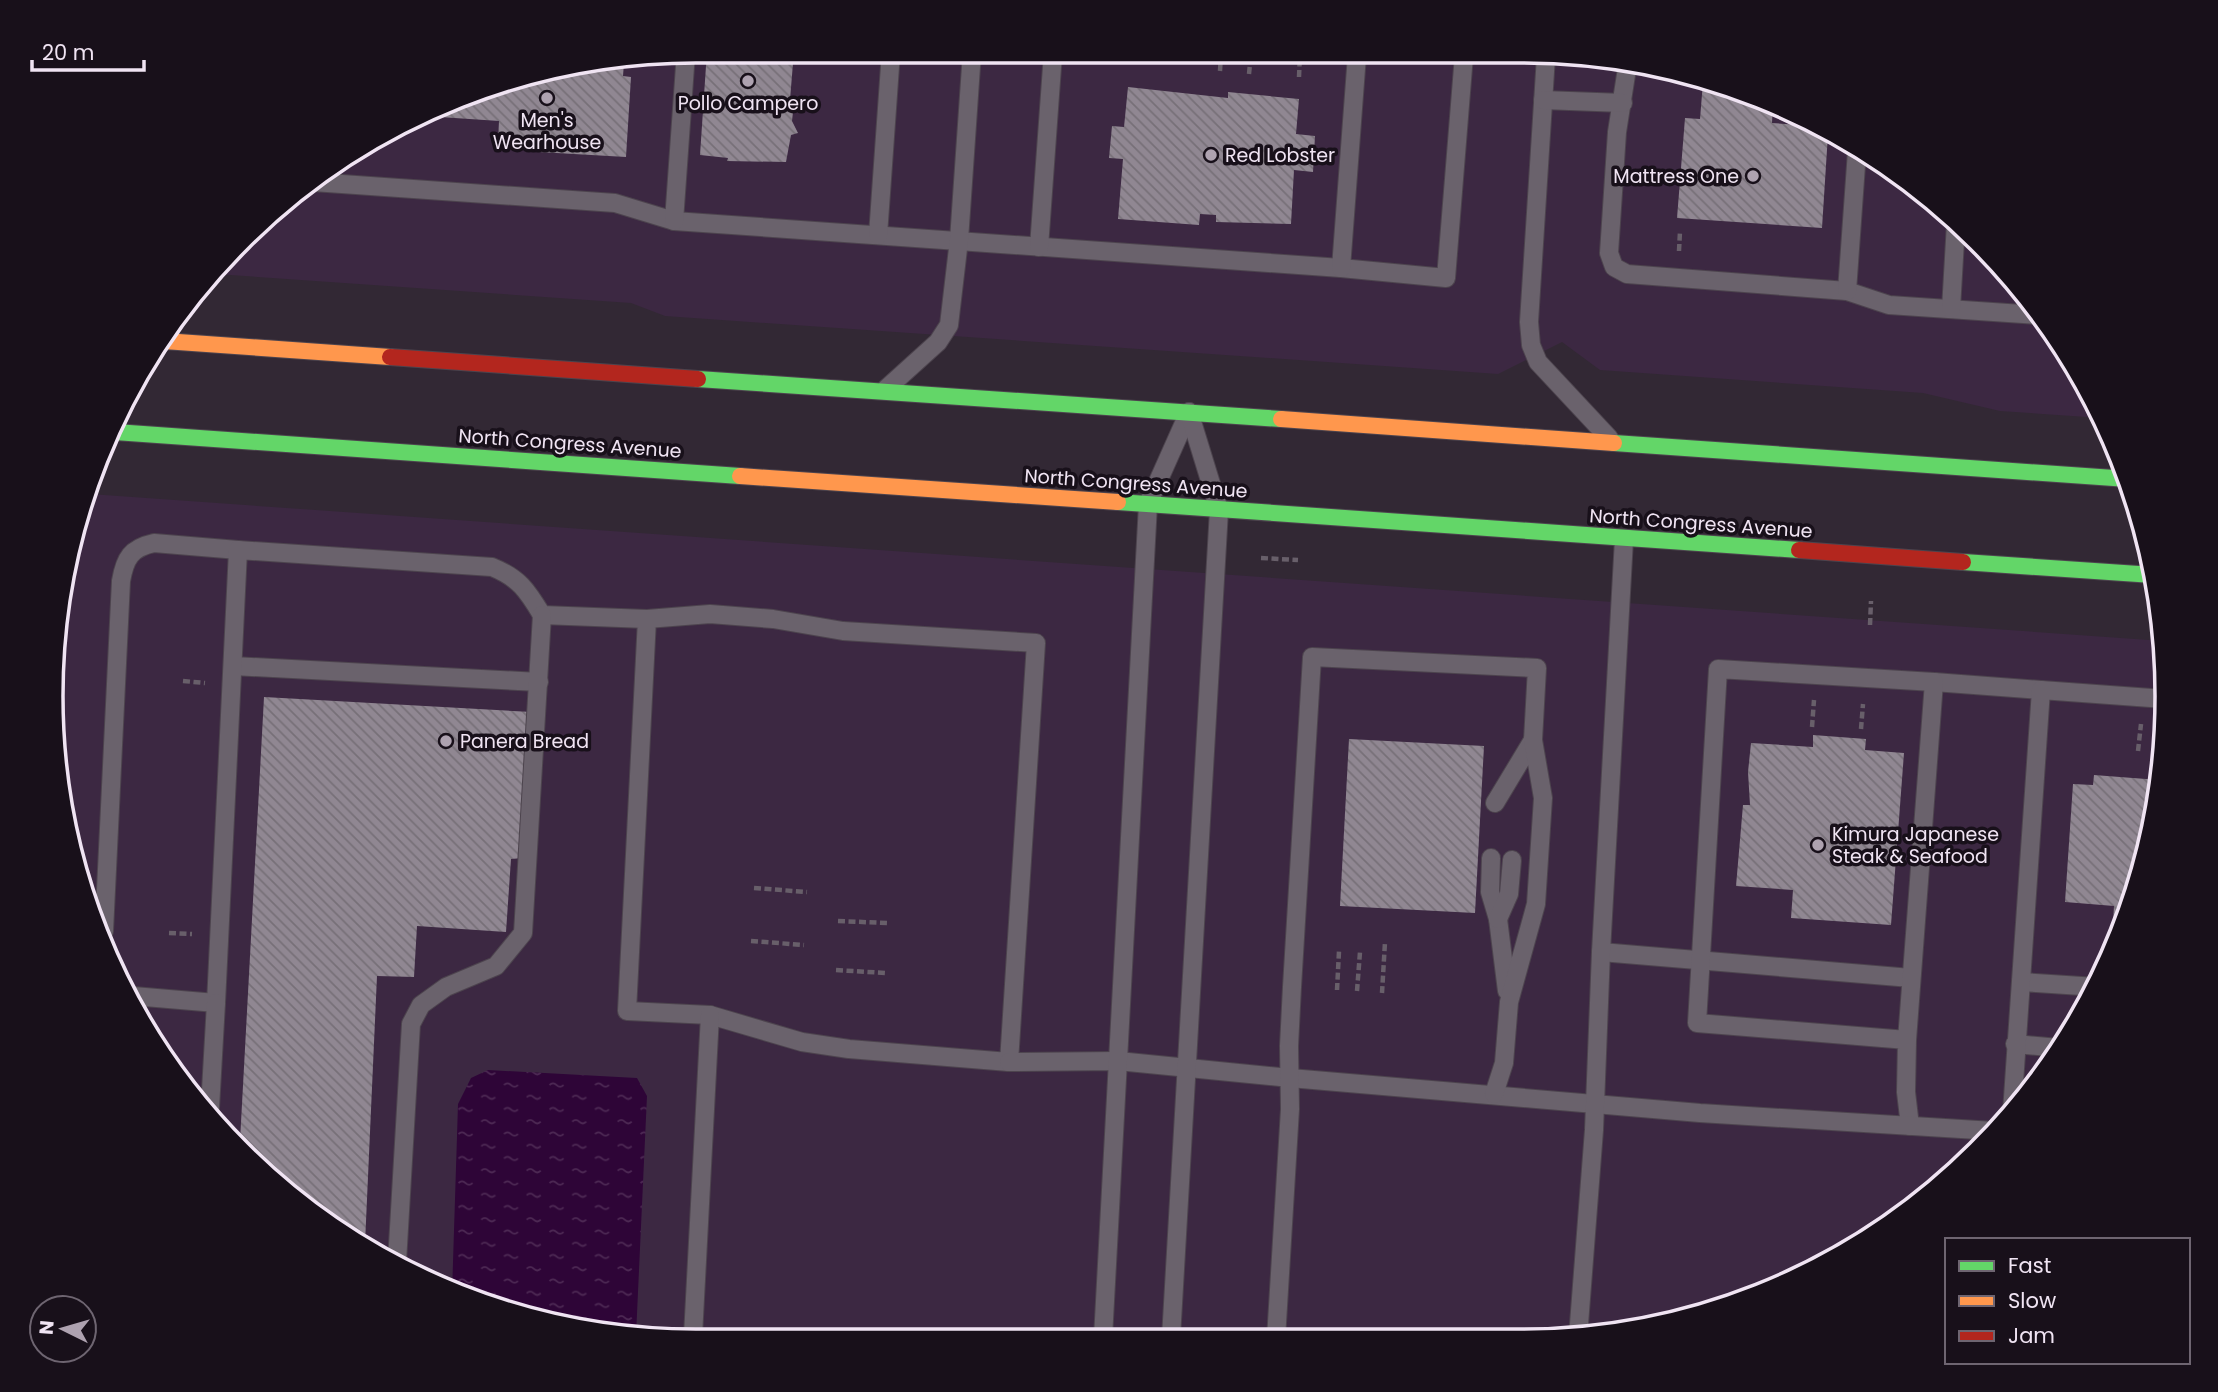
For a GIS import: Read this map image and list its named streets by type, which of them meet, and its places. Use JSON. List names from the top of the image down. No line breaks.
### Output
{"streets":{"main road":["North Congress Avenue"]},"places":["Pollo Campero","Men's Wearhouse","Red Lobster","Mattress One","Panera Bread","Kimura Japanese Steak & Seafood"],"legend":["Fast","Slow","Jam"],"scale_bar":"20 m","north":"left"}
